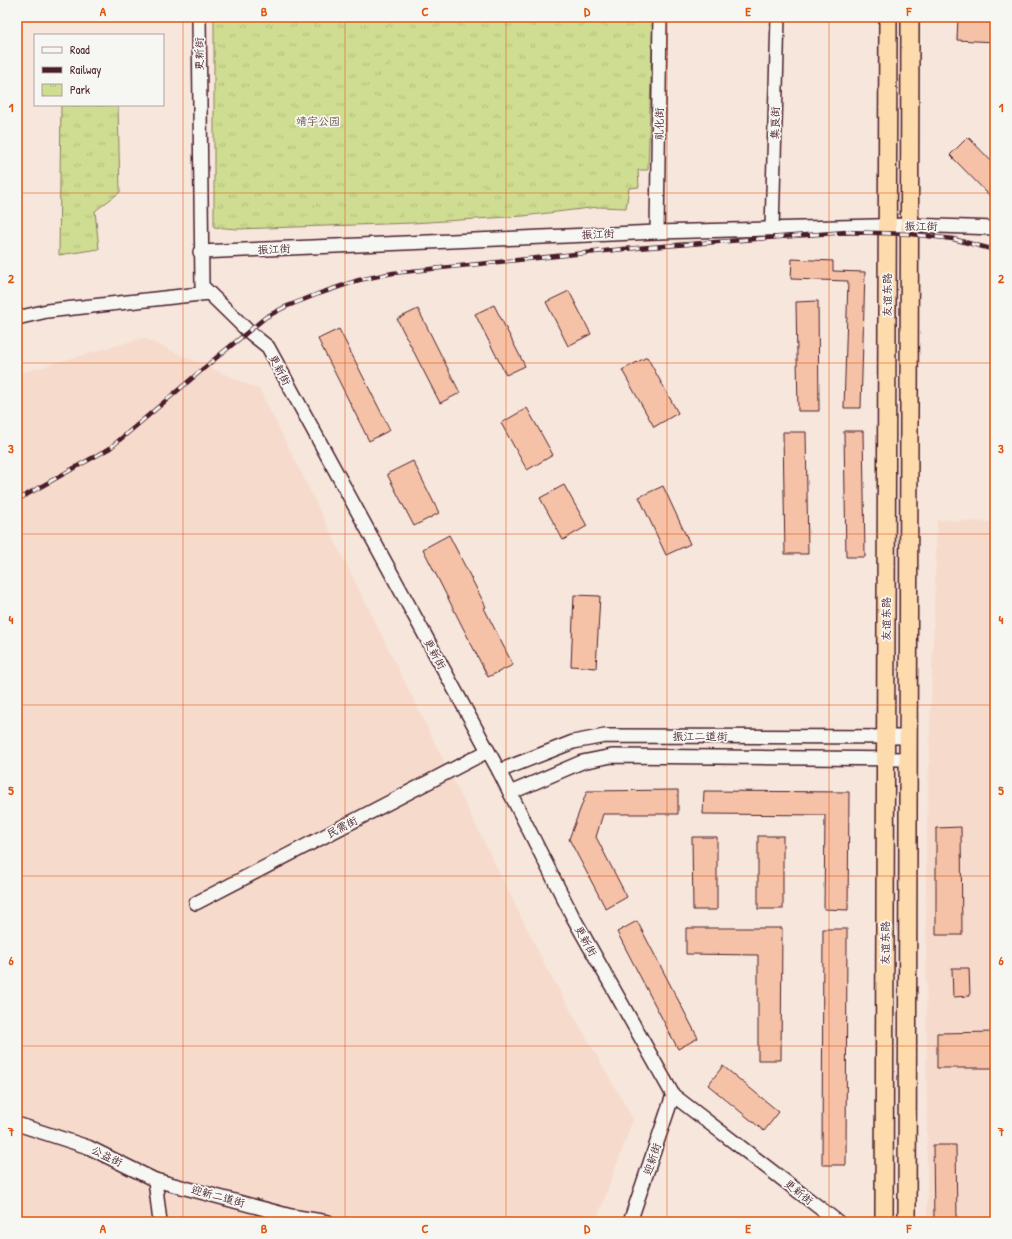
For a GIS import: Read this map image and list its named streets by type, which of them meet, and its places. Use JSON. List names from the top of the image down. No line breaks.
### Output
{"streets":{"highway":["友谊东路"],"street":["更新街","集良街","礼化街","振江街","振江二道街","民需街","公益街","迎新街","迎新二道街"]},"crossings":[["更新街","振江街"],["更新街","振江二道街"],["更新街","民需街"],["更新街","迎新街"],["集良街","振江街"],["礼化街","振江街"],["振江街","友谊东路"],["友谊东路","振江二道街"],["公益街","迎新二道街"]],"parks":["靖宇公园"],"legend":["Road","Railway","Park"],"grid":{"columns":["A","B","C","D","E","F"],"rows":["1","2","3","4","5","6","7"]}}
